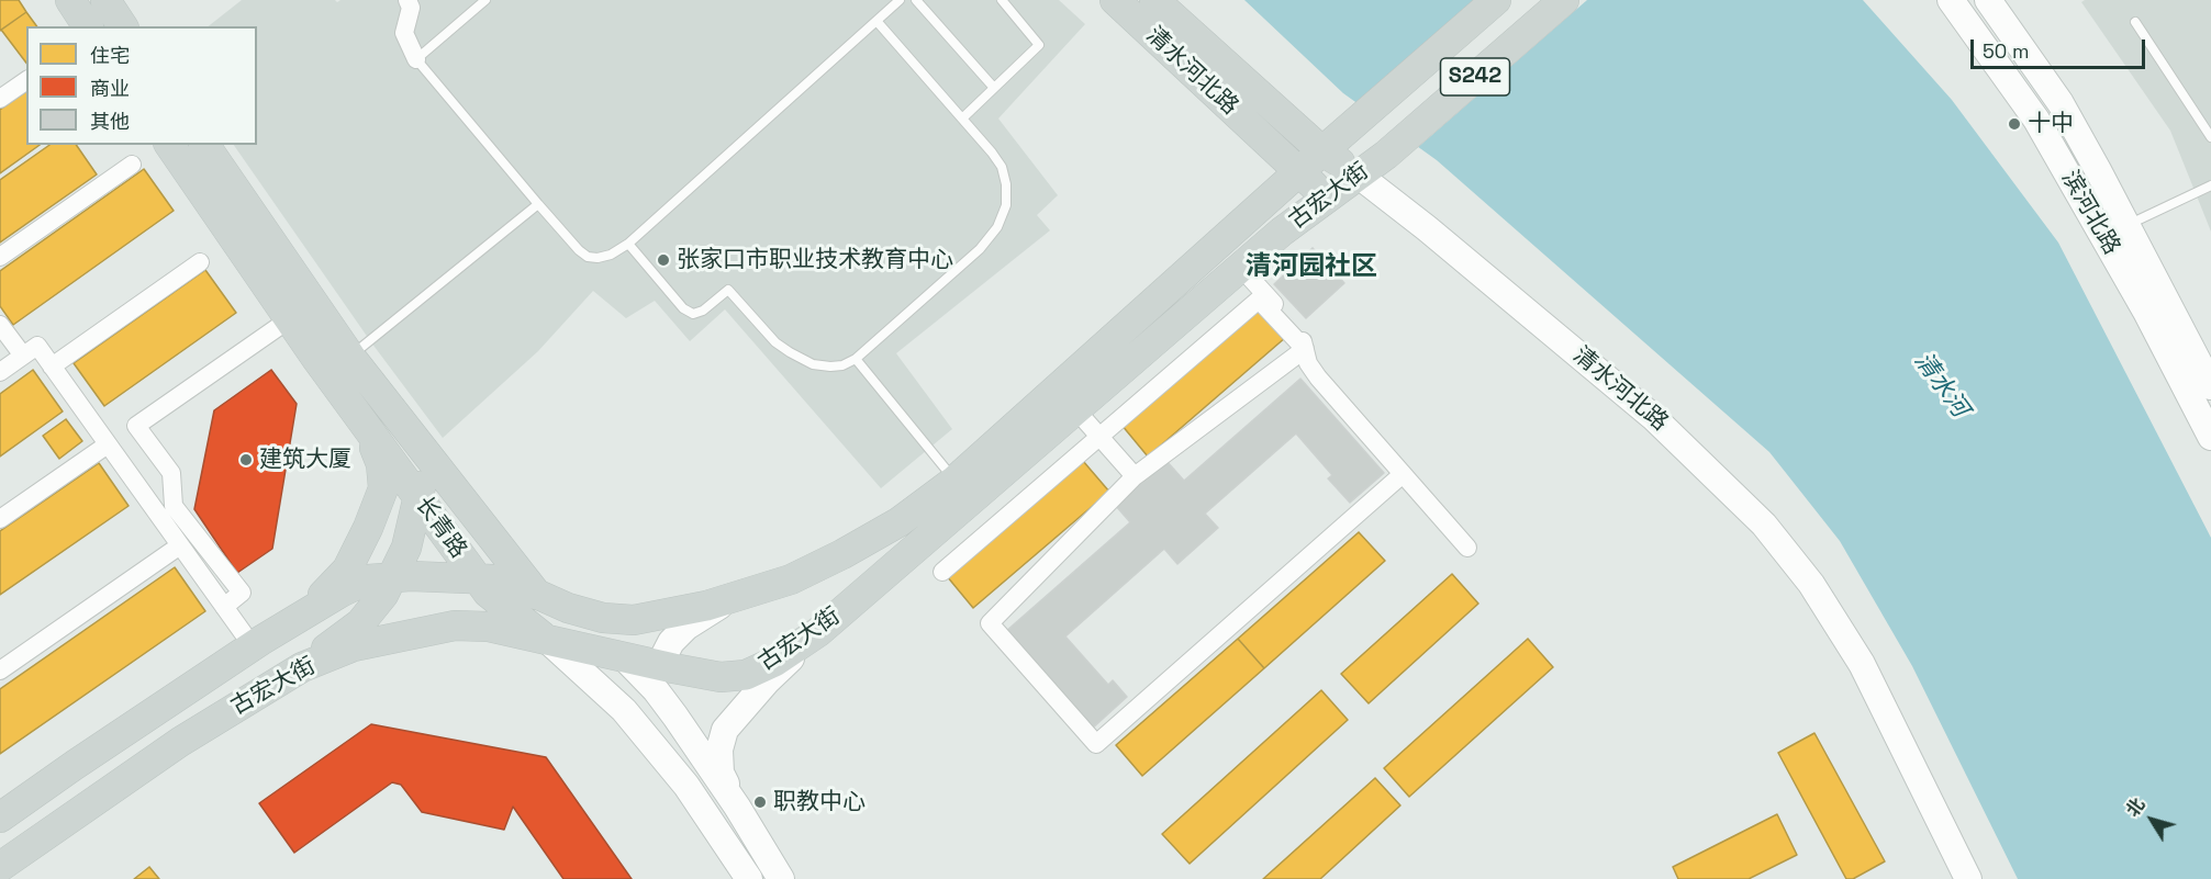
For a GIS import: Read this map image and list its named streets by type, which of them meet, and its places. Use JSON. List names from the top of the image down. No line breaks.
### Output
{"streets":{"main road":["清水河北路","S242","古宏大街","滨河北路","长青路"]},"crossings":[["清水河北路","古宏大街"],["古宏大街","长青路"]],"districts":["清河园社区"],"water":["清水河"],"places":["十中","张家口市职业技术教育中心","建筑大厦","职教中心"],"legend":["住宅","商业","其他"],"scale_bar":"50 m","north":"top left"}
